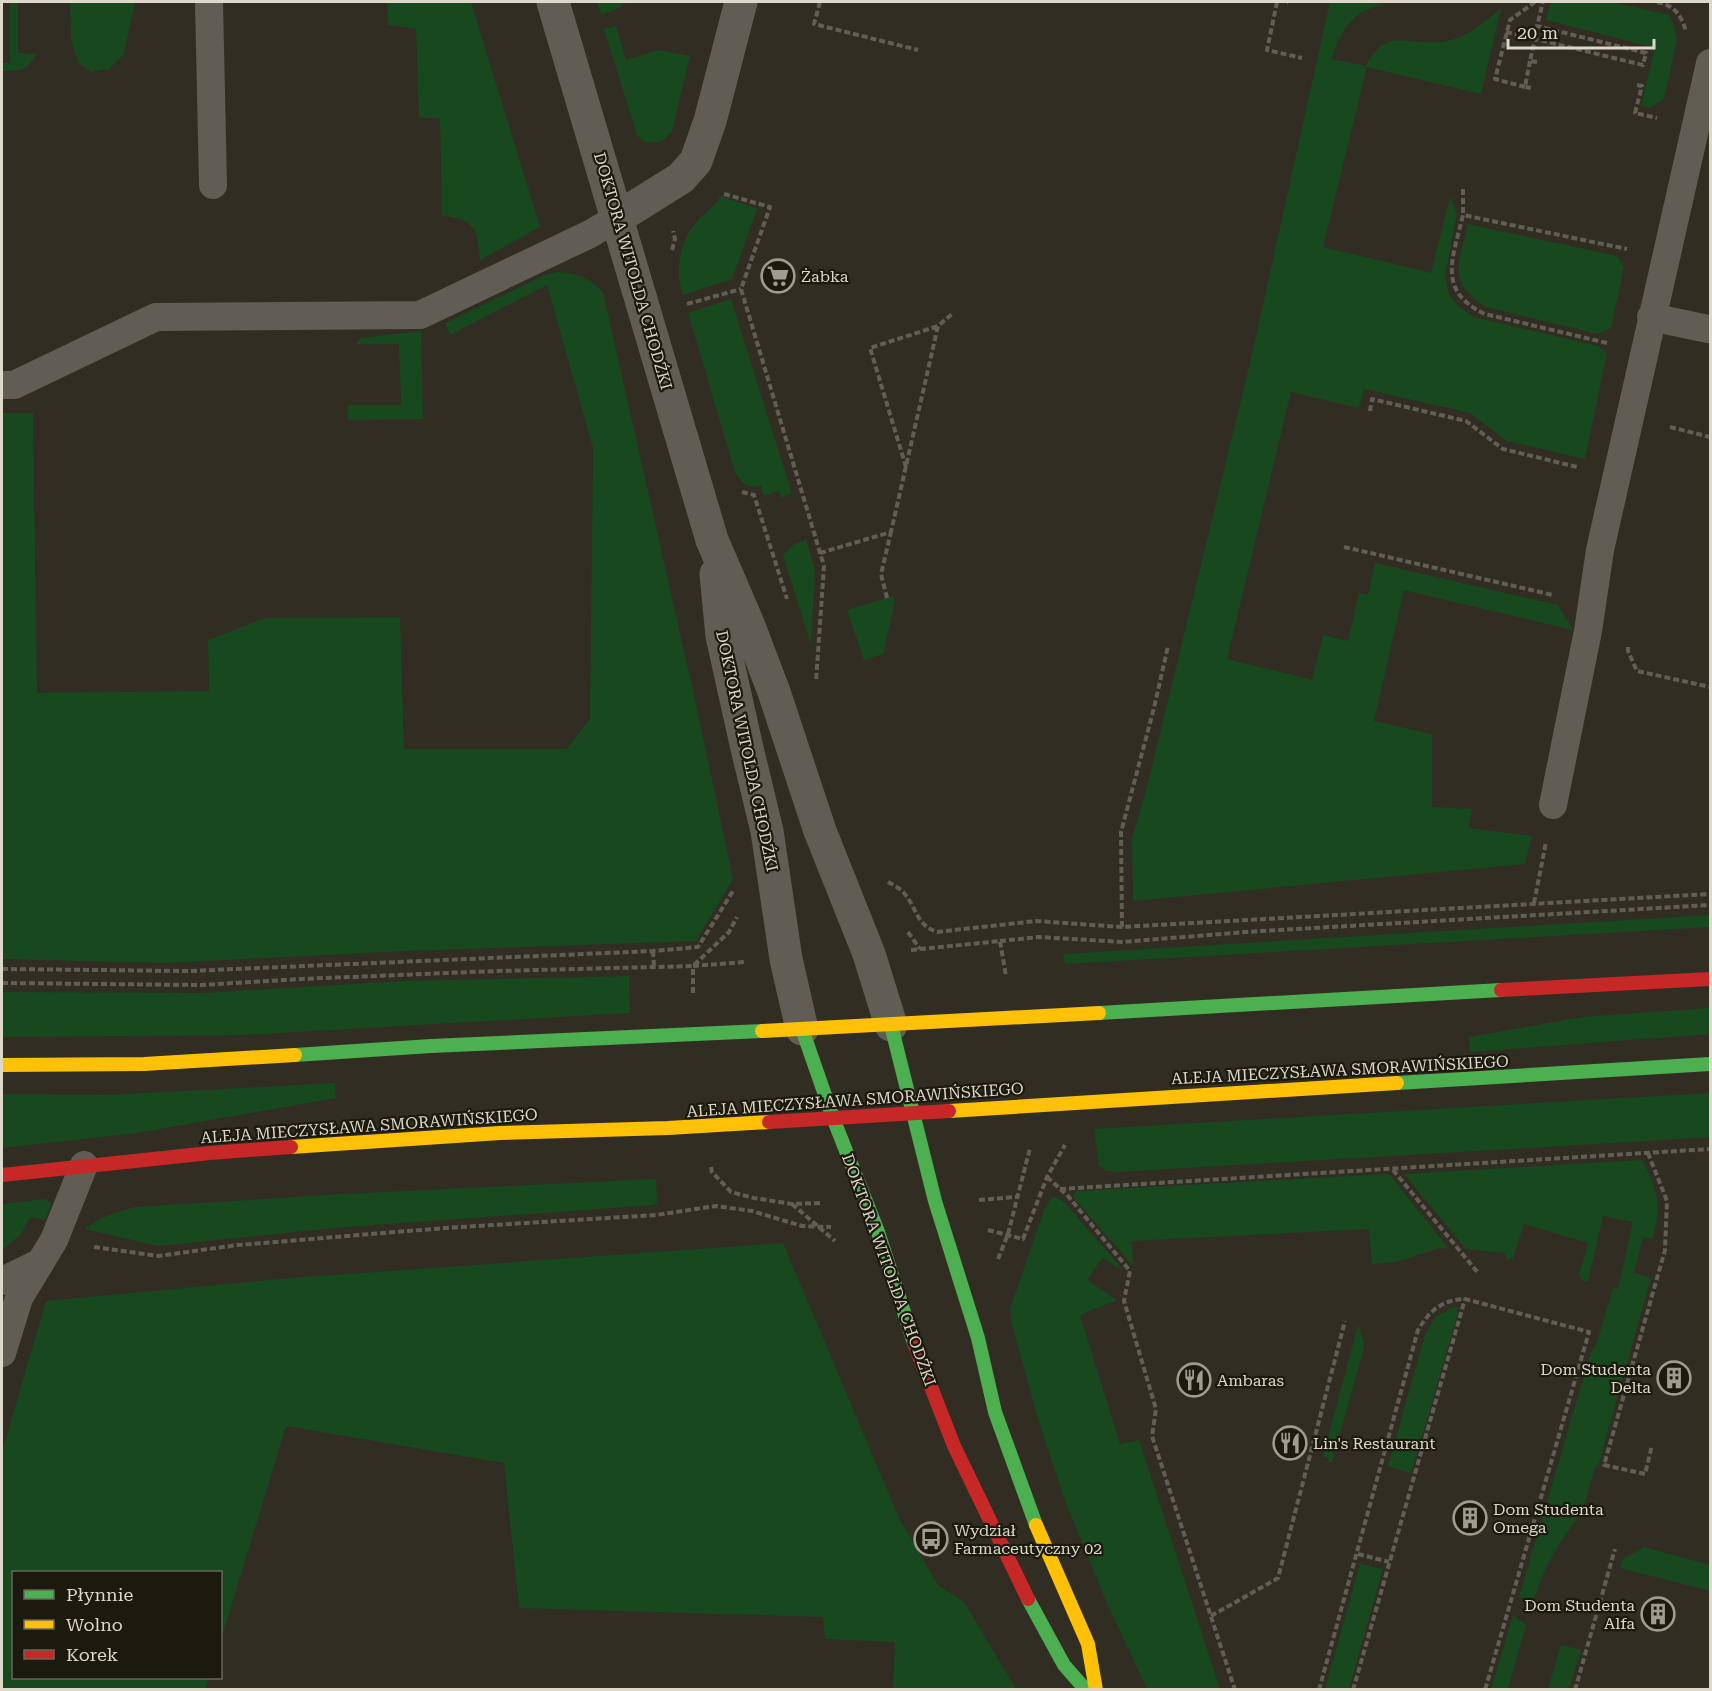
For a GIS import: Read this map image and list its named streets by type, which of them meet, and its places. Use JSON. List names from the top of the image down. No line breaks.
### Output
{"streets":{"main road":["DOKTORA WITOLDA CHODŹKI","ALEJA MIECZYSŁAWA SMORAWIŃSKIEGO"]},"crossings":[["DOKTORA WITOLDA CHODŹKI","ALEJA MIECZYSŁAWA SMORAWIŃSKIEGO"]],"places":{"supermarket":["Żabka"],"building":["Dom Studenta Delta","Dom Studenta Omega","Dom Studenta Alfa"],"restaurant":["Ambaras","Lin's Restaurant"],"bus stop":["Wydział Farmaceutyczny 02"]},"legend":["Płynnie","Wolno","Korek"],"scale_bar":"20 m"}
